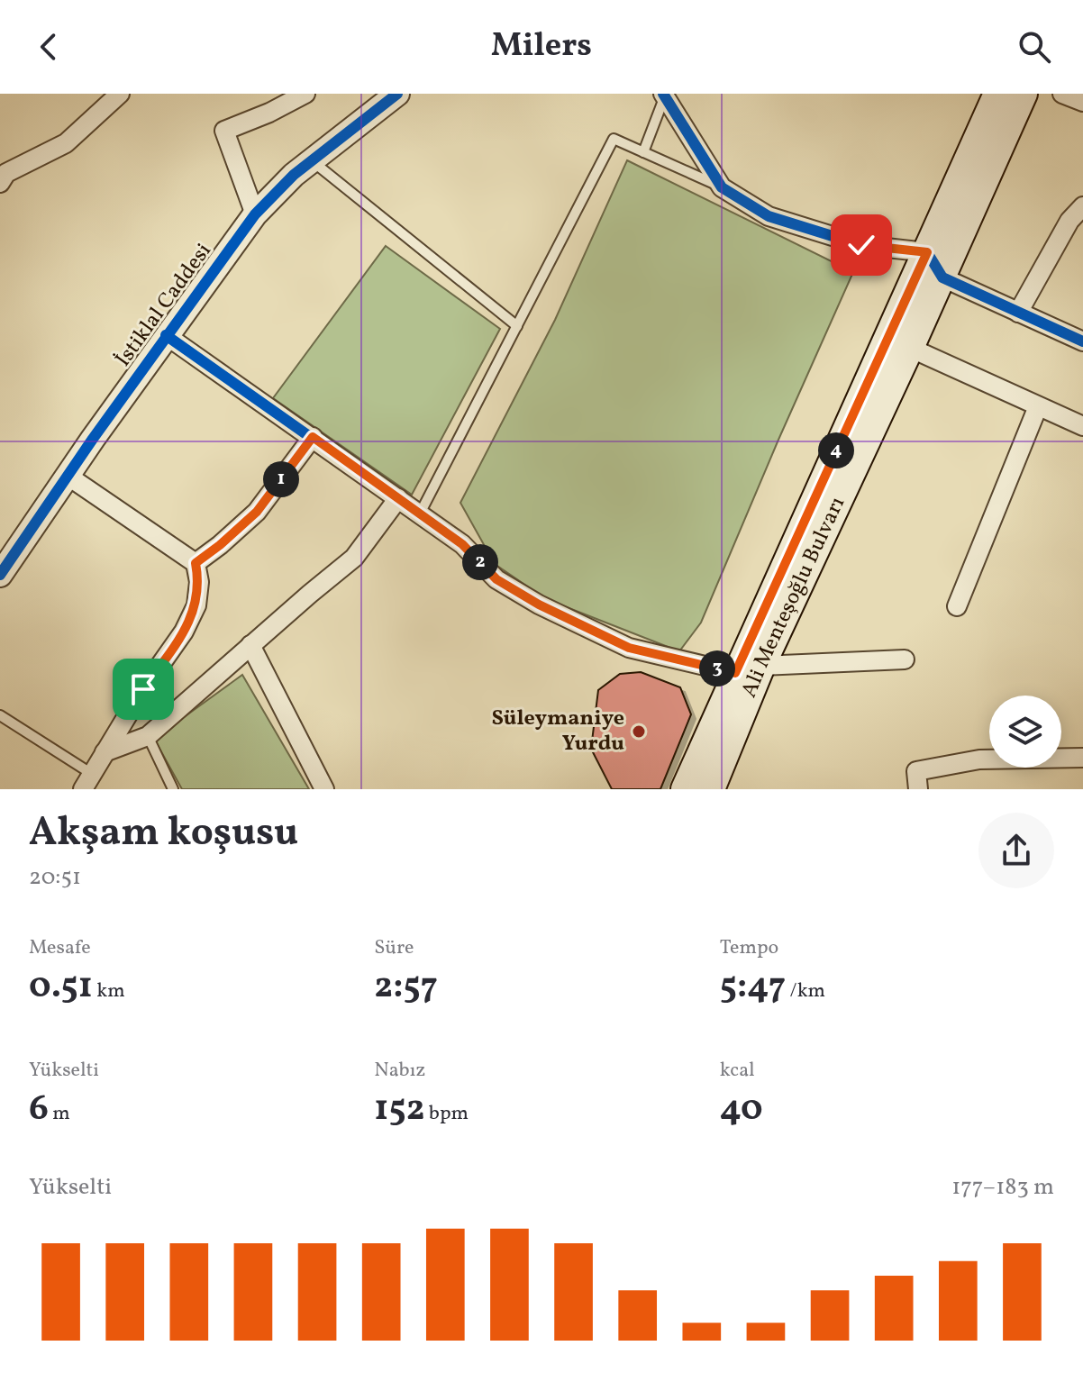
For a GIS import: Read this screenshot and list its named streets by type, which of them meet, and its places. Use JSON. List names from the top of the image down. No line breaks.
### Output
{"streets":{"main road":["Ali Menteşoğlu Bulvarı"],"street":["İstiklal Caddesi"]},"places":["Süleymaniye Yurdu"],"page":{"header":"Milers","pins":["4","1","2","3"],"heading":["Akşam koşusu","20:51"],"stats":[["Mesafe","0.51 km"],["Süre","2:57"],["Tempo","5:47 /km"],["Yükselti","6 m"],["Nabız","152 bpm"],["kcal","40"]],"chart":["Yükselti","177–183 m"]}}
